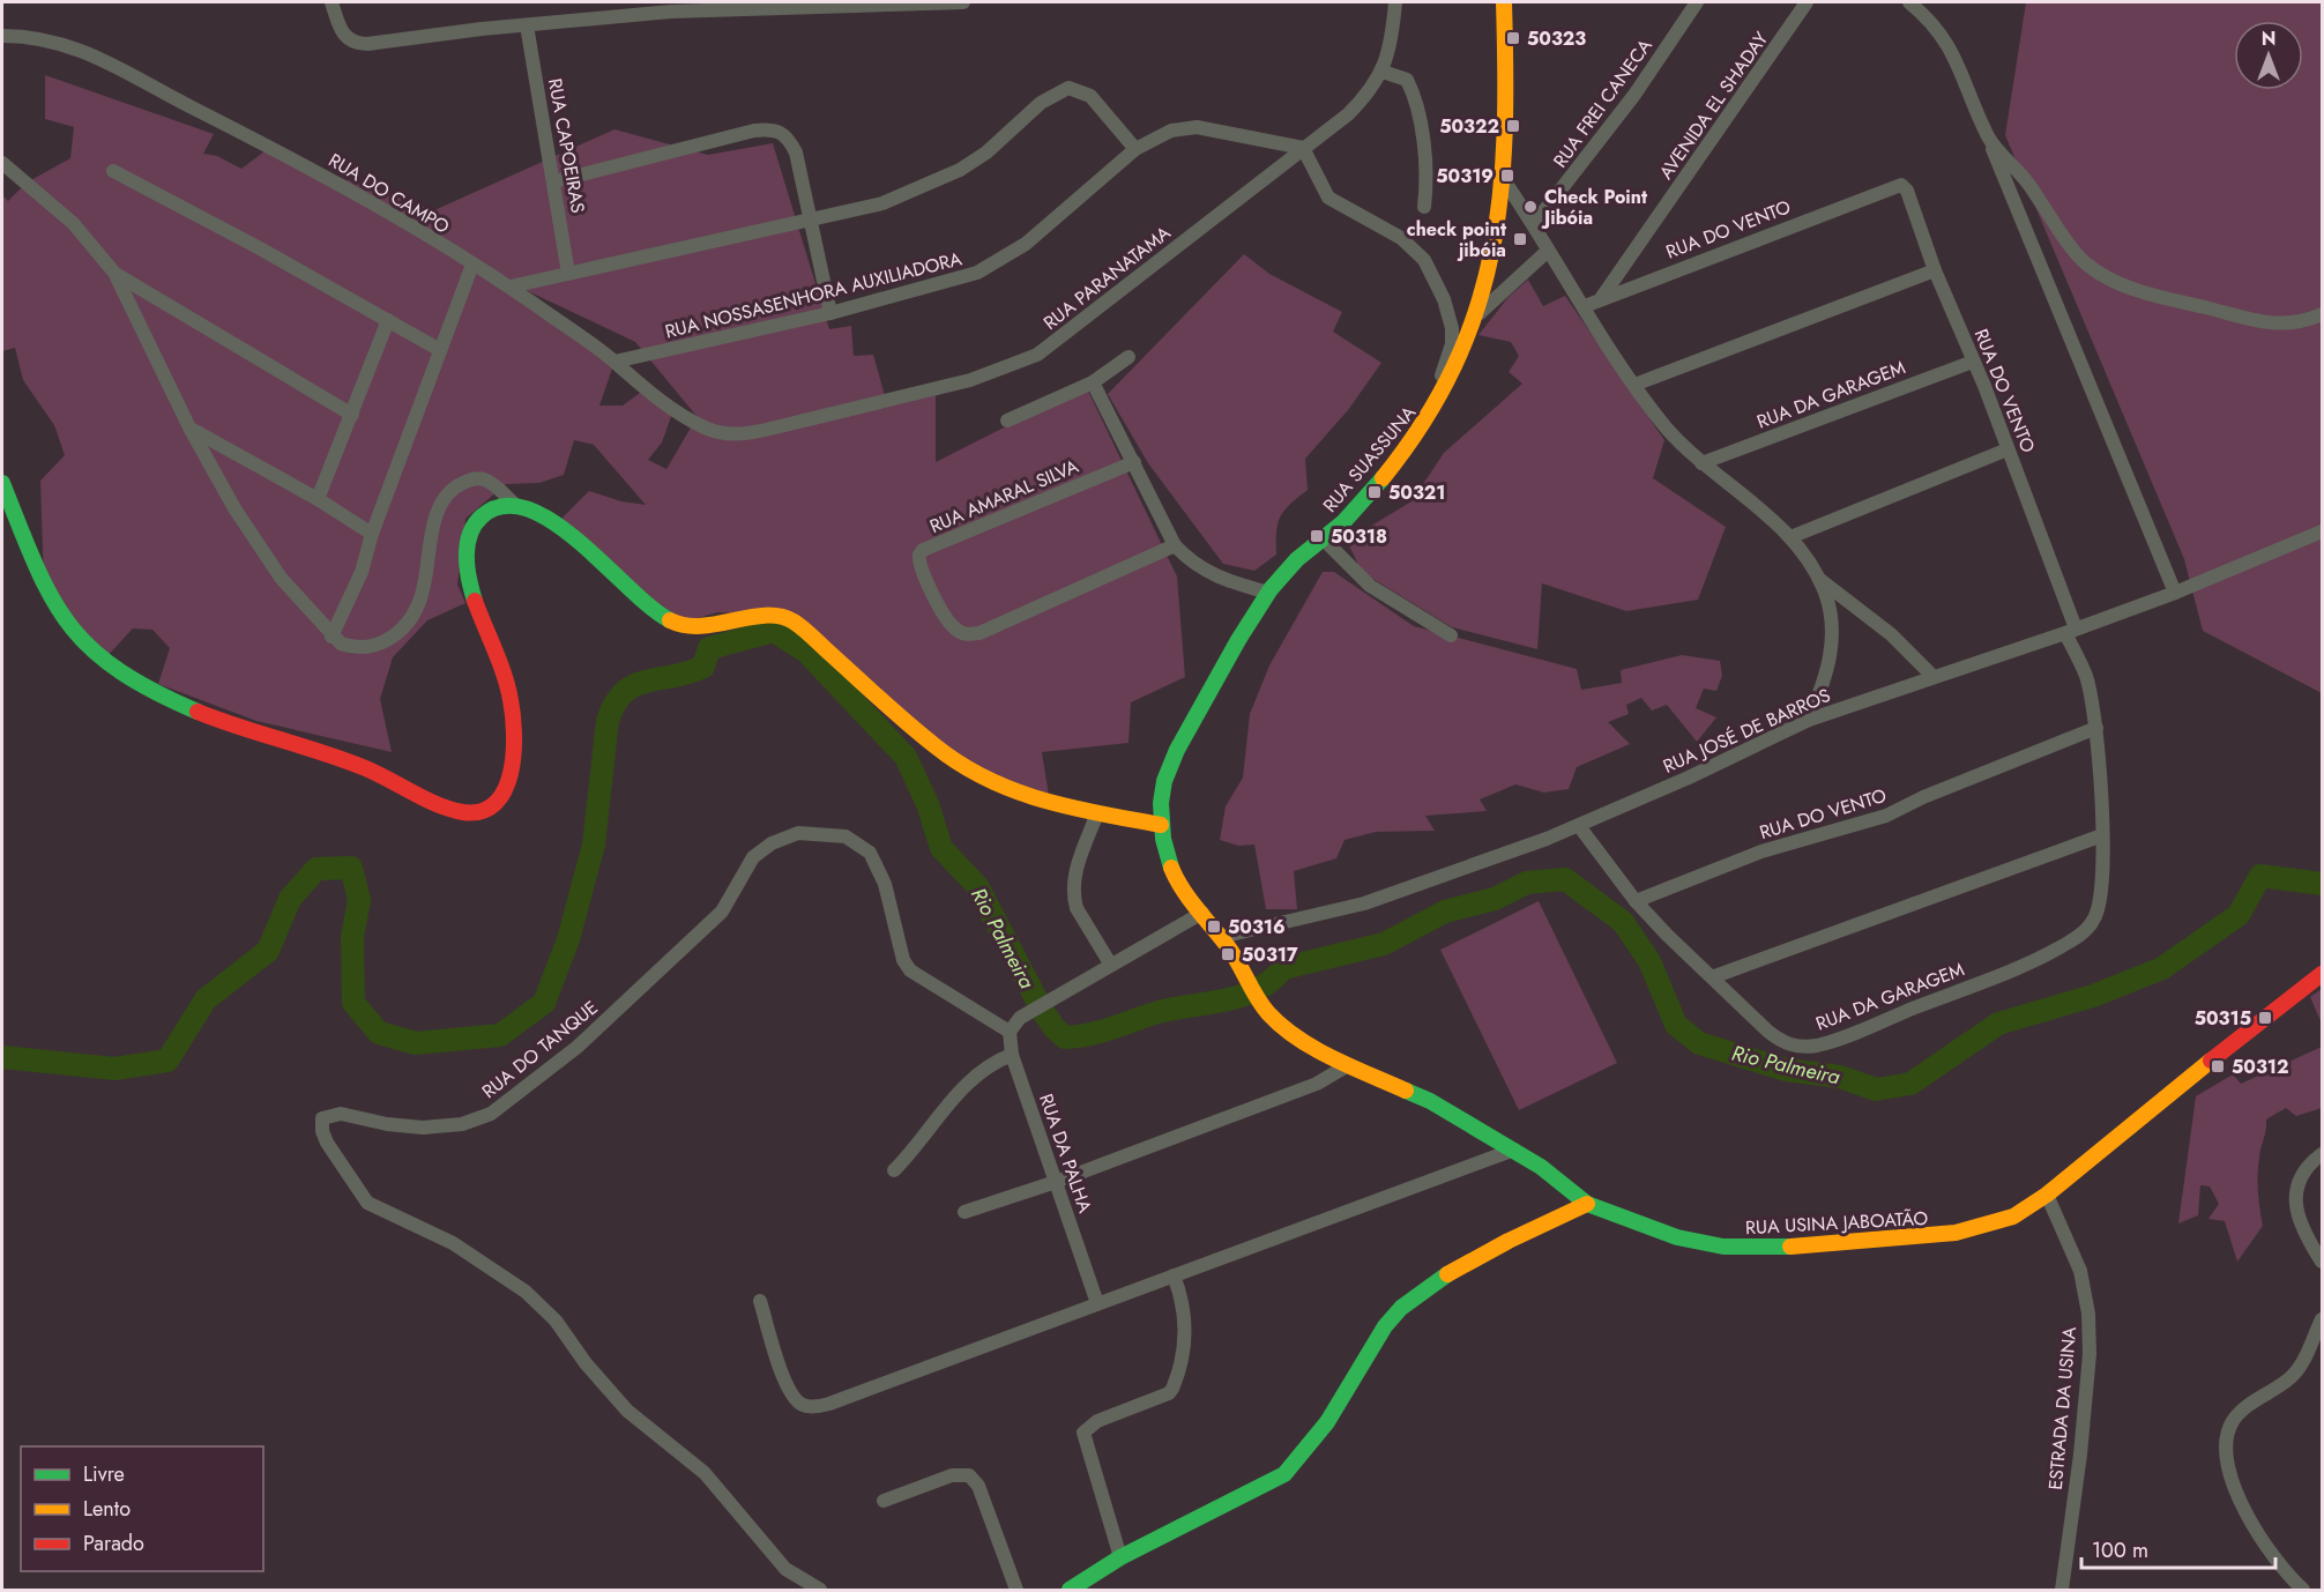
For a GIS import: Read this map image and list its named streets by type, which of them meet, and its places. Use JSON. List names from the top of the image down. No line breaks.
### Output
{"streets":{"street":["RUA FREI CANECA","AVENIDA EL SHADAY","RUA CAPOEIRAS","RUA DO CAMPO","RUA DO VENTO","RUA PARANATAMA","RUA NOSSASENHORA AUXILIADORA","RUA DA GARAGEM","RUA SUASSUNA","RUA AMARAL SILVA","RUA JOSÉ DE BARROS","RUA DO TANQUE","RUA DA PALHA","RUA USINA JABOATÃO","ESTRADA DA USINA"]},"crossings":[["AVENIDA EL SHADAY","RUA DO VENTO"],["RUA DO CAMPO","RUA PARANATAMA"],["RUA DO CAMPO","RUA NOSSASENHORA AUXILIADORA"],["RUA DO VENTO","RUA DA GARAGEM"],["RUA DO VENTO","RUA JOSÉ DE BARROS"],["RUA PARANATAMA","RUA NOSSASENHORA AUXILIADORA"],["RUA DA GARAGEM","RUA JOSÉ DE BARROS"],["RUA SUASSUNA","RUA JOSÉ DE BARROS"],["RUA SUASSUNA","RUA USINA JABOATÃO"],["RUA DO TANQUE","RUA DA PALHA"],["RUA USINA JABOATÃO","ESTRADA DA USINA"]],"water":["Rio Palmeira"],"places":{"transit":["50323","50322","50319","check point jibóia","50321","50318","50316","50317","50315","50312"],"other":["Check Point Jibóia"]},"legend":["Livre","Lento","Parado"],"scale_bar":"100 m","north":"top"}
